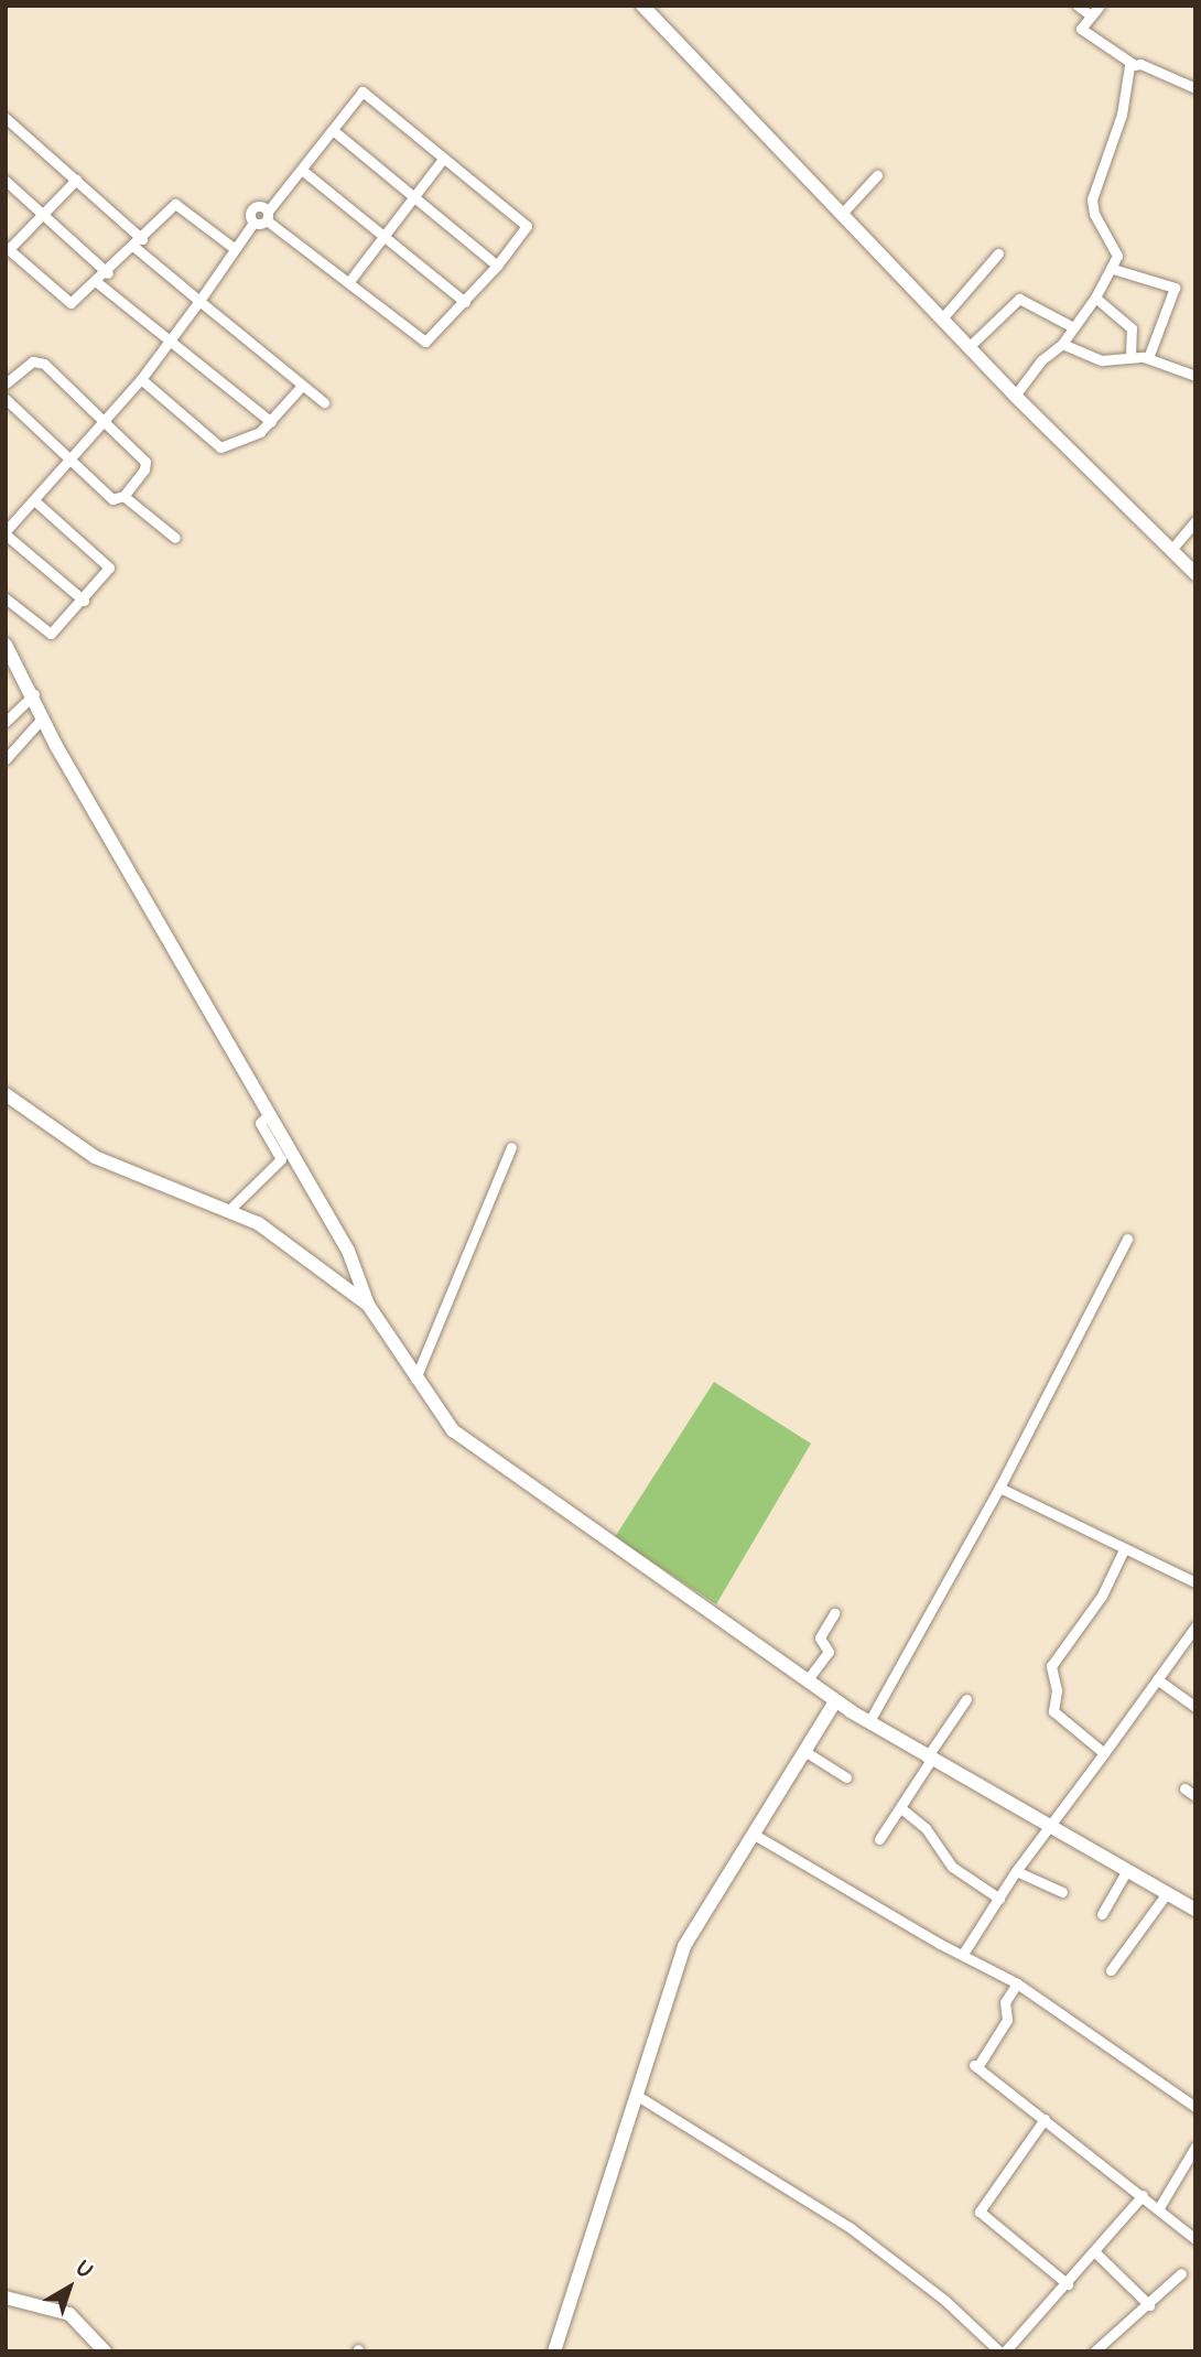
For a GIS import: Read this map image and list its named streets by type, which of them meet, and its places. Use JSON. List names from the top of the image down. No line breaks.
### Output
{"north":"top right"}
